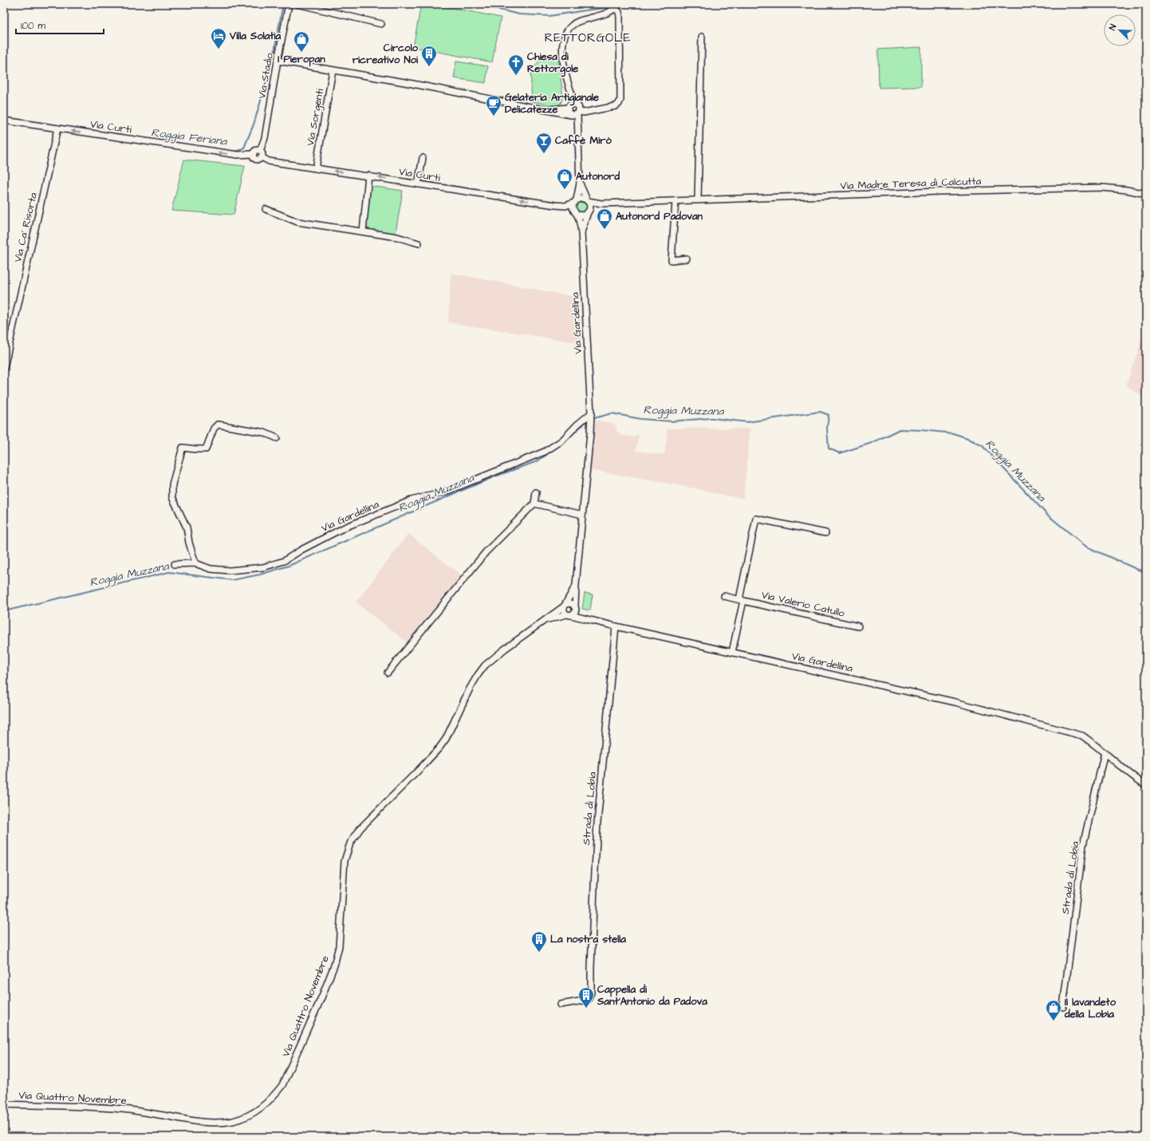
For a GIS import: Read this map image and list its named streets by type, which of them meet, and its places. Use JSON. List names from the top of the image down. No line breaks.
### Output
{"streets":{"street":["Via Stadio","Via Sorgenti","Via Curti","Via Madre Teresa di Calcutta","Via Ca' Risorta","Via Gardellina","Via Valerio Catullo","Strada di Lobia","Via Quattro Novembre"]},"crossings":[["Via Stadio","Via Curti"],["Via Sorgenti","Via Curti"],["Via Curti","Via Madre Teresa di Calcutta"],["Via Curti","Via Ca' Risorta"],["Via Curti","Via Gardellina"],["Via Madre Teresa di Calcutta","Via Gardellina"],["Via Gardellina","Strada di Lobia"],["Via Gardellina","Via Quattro Novembre"]],"one_way":["Via Curti"],"districts":["RETTORGOLE"],"water":["Roggia Feriana","Roggia Muzzana"],"places":{"hotel":["Villa Solatia"],"shop":["I Pieropan","Autonord","Autonord Padovan","Il lavandeto della Lobia"],"building":["Circolo ricreativo Noi","La nostra stella","Cappella di Sant'Antonio da Padova"],"church":["Chiesa di Rettorgole"],"cafe":["Gelateria Artigianale Delicatezze"],"bar":["Caffè Mirò"]},"scale_bar":"100 m","north":"top left"}
